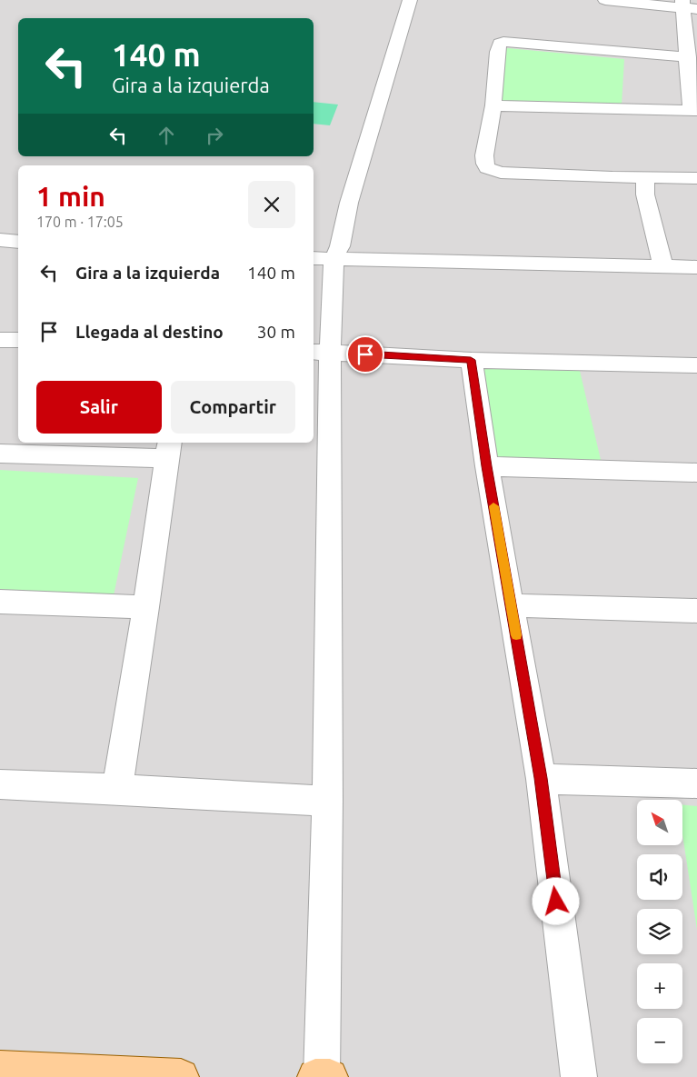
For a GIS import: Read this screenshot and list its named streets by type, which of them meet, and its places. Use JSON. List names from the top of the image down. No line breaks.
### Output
{"north":"top left","page":{"turn":["140 m","Gira a la izquierda"],"heading":["1 min","170 m · 17:05"],"list":[{"name":"Gira a la izquierda","value":"140 m"},{"name":"Llegada al destino","value":"30 m"}],"buttons":["Salir","Compartir"],"map_buttons":["+","−"]}}
